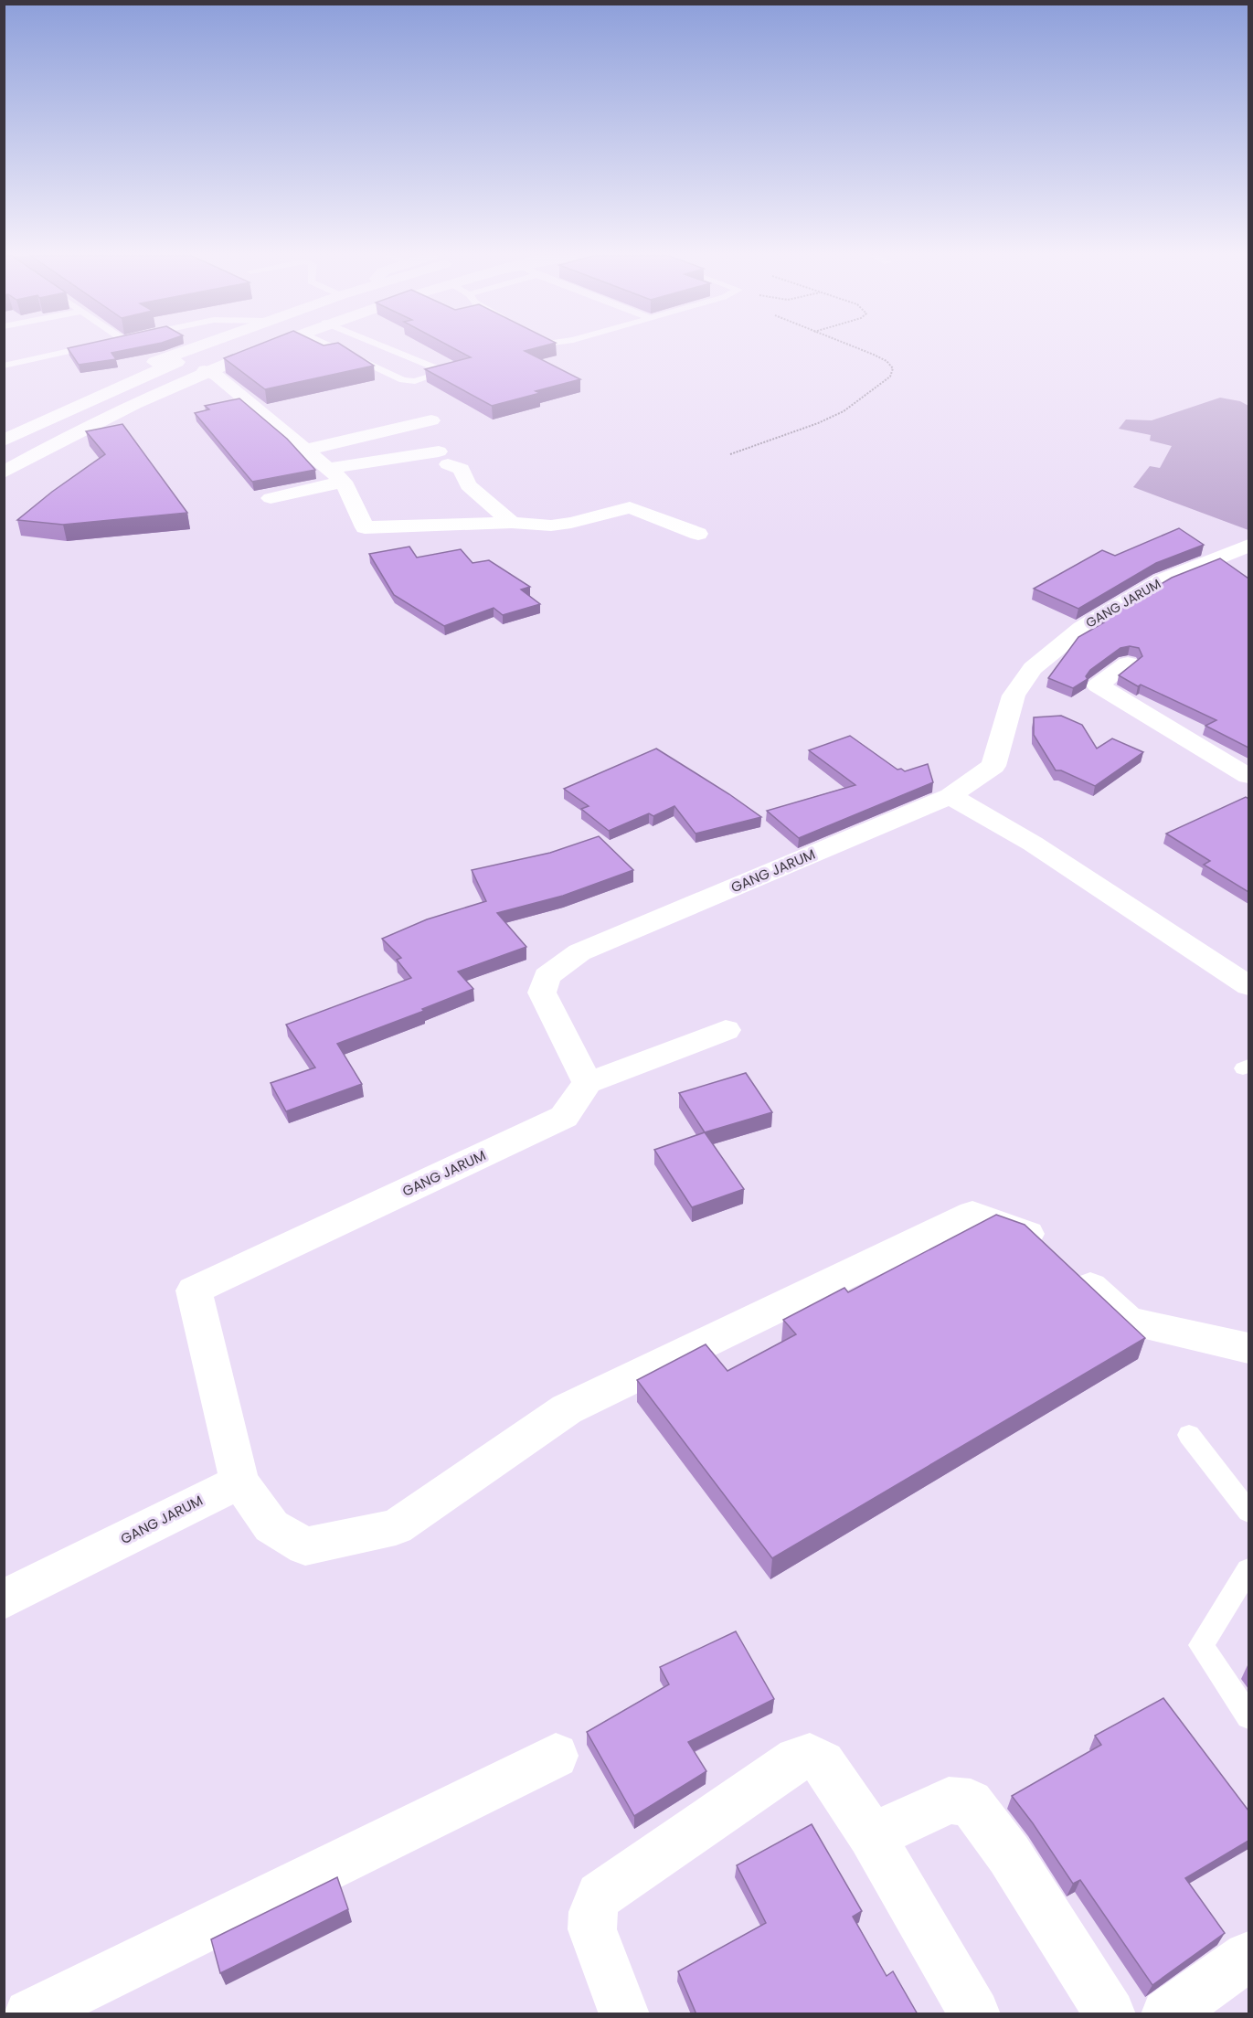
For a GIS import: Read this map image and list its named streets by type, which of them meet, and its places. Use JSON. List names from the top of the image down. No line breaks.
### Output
{"streets":{"main road":["GANG JARUM"]}}
